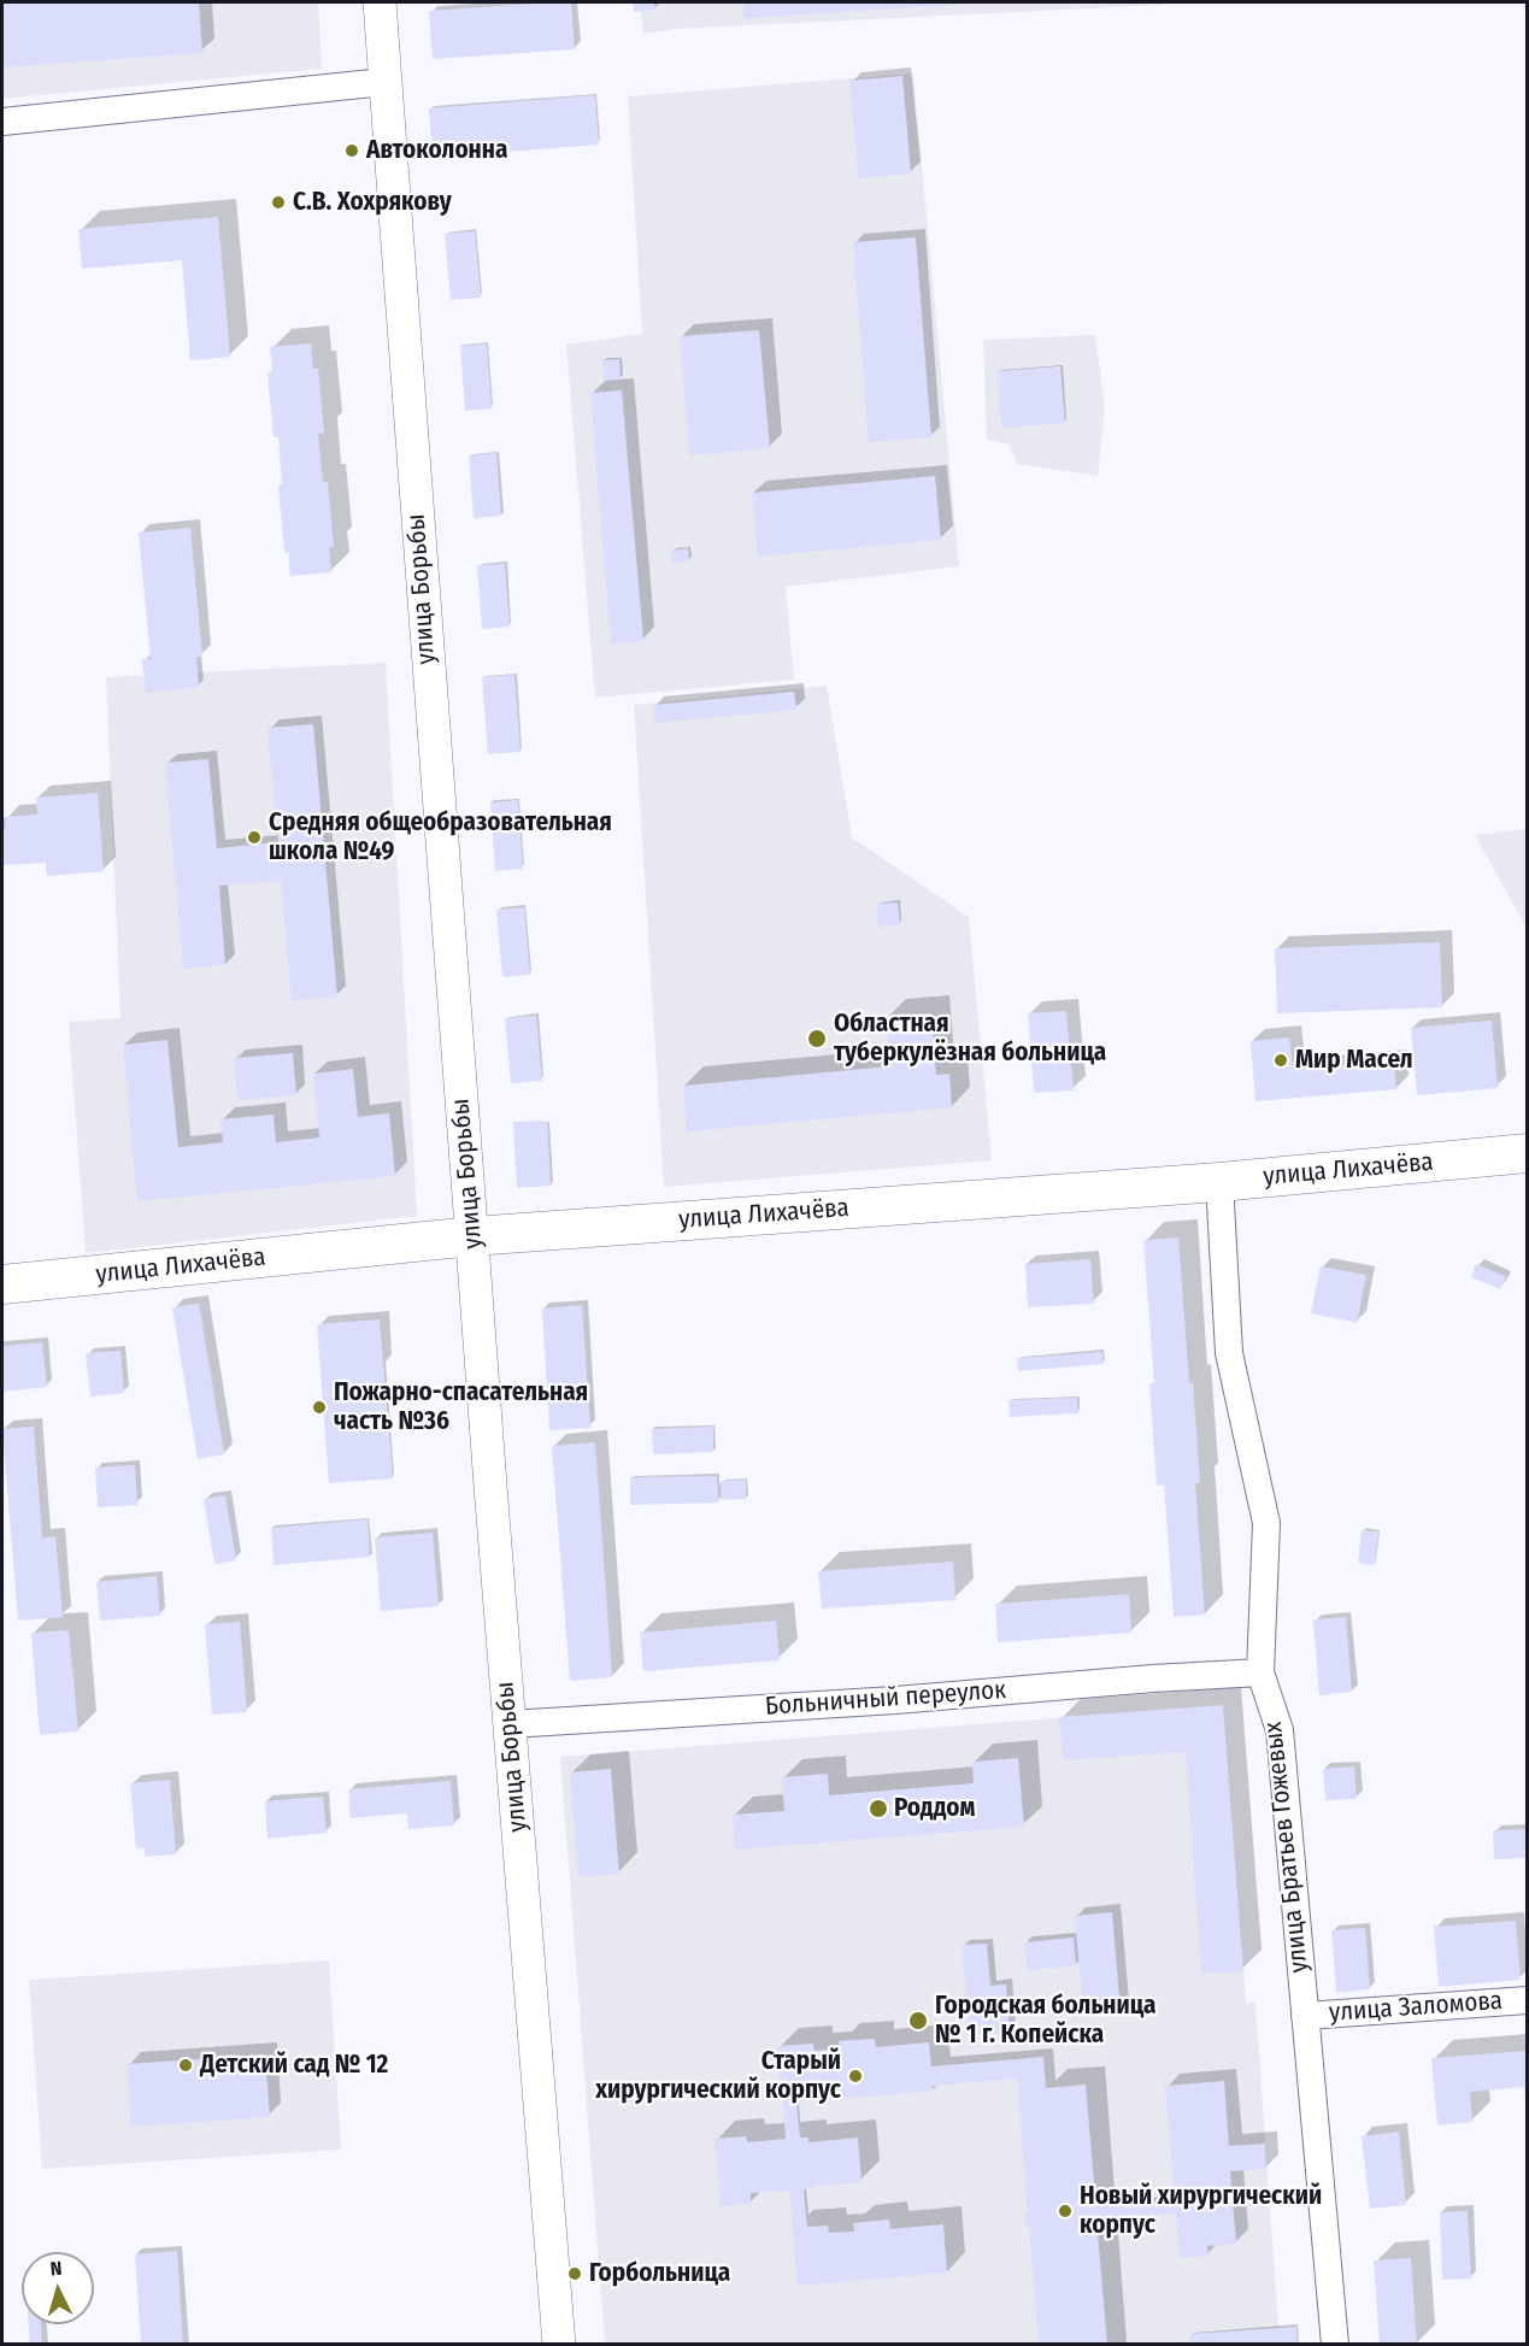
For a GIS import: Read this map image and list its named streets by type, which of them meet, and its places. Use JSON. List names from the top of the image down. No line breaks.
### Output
{"streets":{"main road":["улица Лихачёва"],"street":["улица Борьбы","Больничный переулок","улица Братьев Гожевых","улица Заломова"]},"crossings":[["улица Борьбы","улица Лихачёва"],["улица Борьбы","Больничный переулок"],["улица Лихачёва","улица Братьев Гожевых"],["Больничный переулок","улица Братьев Гожевых"],["улица Братьев Гожевых","улица Заломова"]],"places":["Автоколонна","С.В. Хохрякову","Средняя общеобразовательная школа №49","Областная туберкулёзная больница","Мир Масел","Пожарно-спасательная часть №36","Роддом","Городская больница № 1 г. Копейска","Детский сад № 12","Старый хирургический корпус","Новый хирургический корпус","Горбольница"],"north":"top"}
